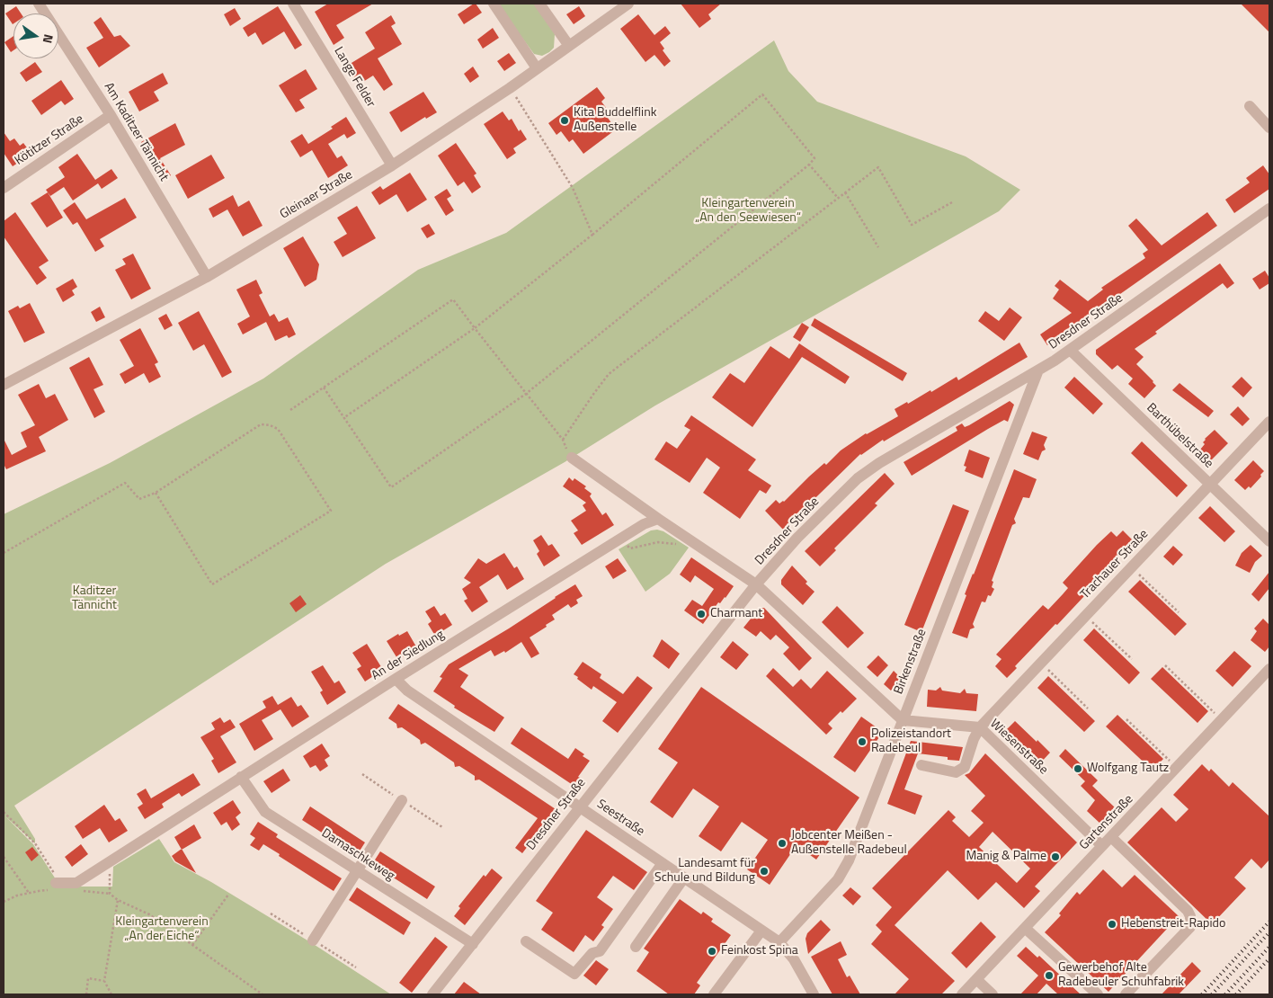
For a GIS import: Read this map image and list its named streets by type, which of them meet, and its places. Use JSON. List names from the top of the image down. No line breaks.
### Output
{"streets":{"street":["Lange Felder","Am Kaditzer Tännicht","Kötitzer Straße","Gleinaer Straße","Dresdner Straße","Barthübelstraße","Trachauer Straße","An der Siedlung","Birkenstraße","Wiesenstraße","Seestraße","Gartenstraße","Damaschkeweg"]},"crossings":[["Lange Felder","Gleinaer Straße"],["Am Kaditzer Tännicht","Kötitzer Straße"],["Am Kaditzer Tännicht","Gleinaer Straße"],["Dresdner Straße","Barthübelstraße"],["Dresdner Straße","Birkenstraße"],["Dresdner Straße","Seestraße"],["Dresdner Straße","Damaschkeweg"],["Barthübelstraße","Trachauer Straße"],["Trachauer Straße","Wiesenstraße"],["An der Siedlung","Seestraße"],["An der Siedlung","Damaschkeweg"],["Birkenstraße","Wiesenstraße"],["Birkenstraße","Seestraße"],["Wiesenstraße","Gartenstraße"]],"parks":["Kleingartenverein „An den Seewiesen“","Kaditzer Tännicht","Kleingartenverein „An der Eiche“"],"places":["Kita Buddelflink Außenstelle","Charmant","Polizeistandort Radebeul","Wolfgang Tautz","Jobcenter Meißen - Außenstelle Radebeul","Manig & Palme","Landesamt für Schule und Bildung","Hebenstreit-Rapido","Feinkost Spina","Gewerbehof Alte Radebeuler Schuhfabrik"],"north":"right"}
